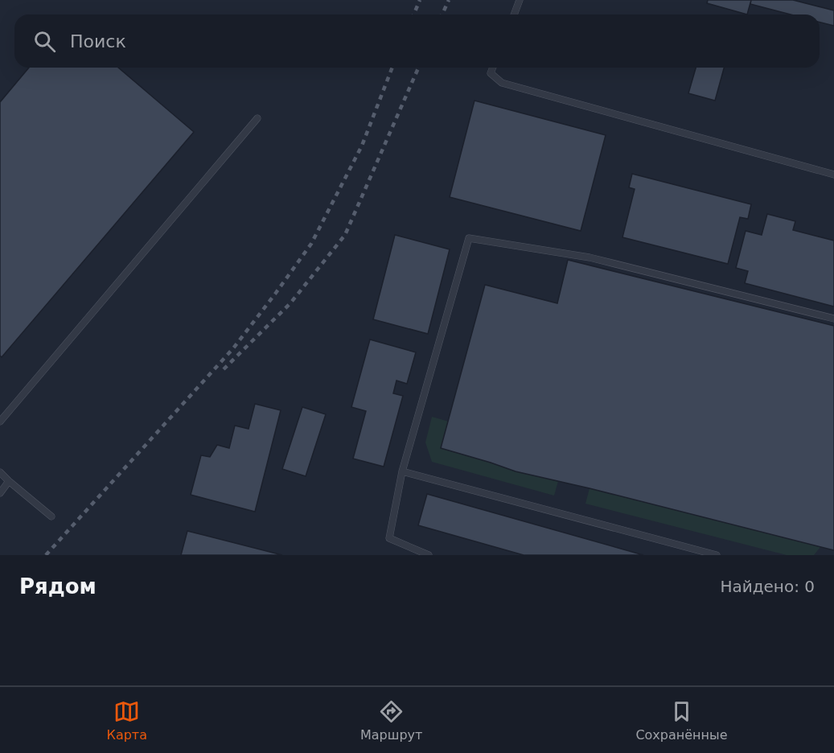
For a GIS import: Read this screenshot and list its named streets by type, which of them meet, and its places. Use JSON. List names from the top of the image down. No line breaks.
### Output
{"page":{"search":"Поиск","heading":["Рядом","Найдено: 0"],"nav":["Карта","Маршрут","Сохранённые"]}}
